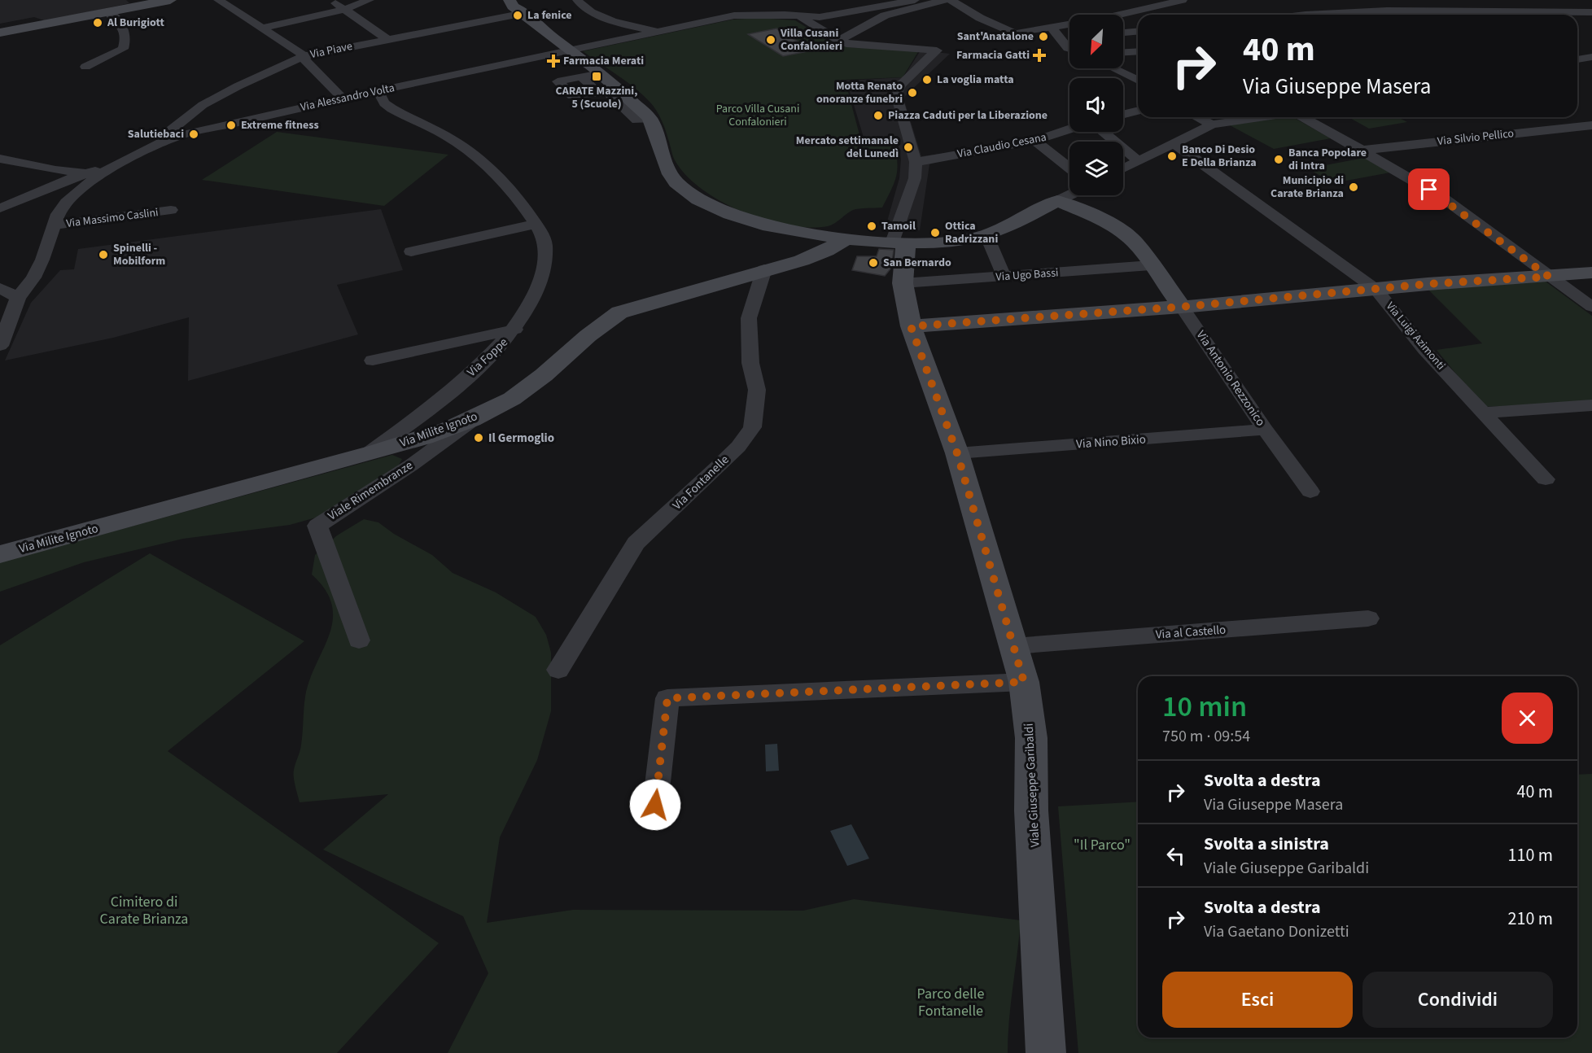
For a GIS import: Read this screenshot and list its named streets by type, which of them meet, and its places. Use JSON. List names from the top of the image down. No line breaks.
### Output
{"streets":{"main road":["Via Antonio Rezzonico","Via Milite Ignoto","Viale Giuseppe Garibaldi"],"street":["Via Piave","Via Alessandro Volta","Via Silvio Pellico","Via Claudio Cesana","Via Massimo Caslini","Via Ugo Bassi","Via Luigi Azimonti","Via Foppe","Via Nino Bixio","Via Fontanelle","Viale Rimembranze","Via al Castello"]},"crossings":[["Via Piave","Via Alessandro Volta"],["Via Alessandro Volta","Via Massimo Caslini"],["Via Alessandro Volta","Via Foppe"],["Via Ugo Bassi","Via Antonio Rezzonico"],["Via Ugo Bassi","Viale Giuseppe Garibaldi"],["Via Foppe","Via Milite Ignoto"],["Via Antonio Rezzonico","Via Nino Bixio"],["Via Milite Ignoto","Via Fontanelle"],["Via Milite Ignoto","Viale Rimembranze"],["Via Nino Bixio","Viale Giuseppe Garibaldi"],["Via al Castello","Viale Giuseppe Garibaldi"]],"parks":["Parco Villa Cusani Confalonieri","\"Il Parco\"","Cimitero di Carate Brianza","Parco delle Fontanelle"],"places":{"other":["La fenice","Al Burigiott","Sant'Anatalone","Villa Cusani Confalonieri","La voglia matta","Motta Renato onoranze funebri","Piazza Caduti per la Liberazione","Extreme fitness","Salutiebaci","Mercato settimanale del Lunedì","Banco Di Desio E Della Brianza","Banca Popolare di Intra","Municipio di Carate Brianza","Tamoil","Ottica Radrizzani","Spinelli - Mobilform","San Bernardo","Il Germoglio"],"health":["Farmacia Gatti","Farmacia Merati"],"transit":["CARATE Mazzini, 5 (Scuole)"]},"north":"bottom left","page":{"turn":["40 m","Via Giuseppe Masera"],"heading":["10 min","750 m · 09:54"],"list":[{"name":"Svolta a destra","note":"Via Giuseppe Masera","value":"40 m"},{"name":"Svolta a sinistra","note":"Viale Giuseppe Garibaldi","value":"110 m"},{"name":"Svolta a destra","note":"Via Gaetano Donizetti","value":"210 m"}],"buttons":["Esci","Condividi"]}}
